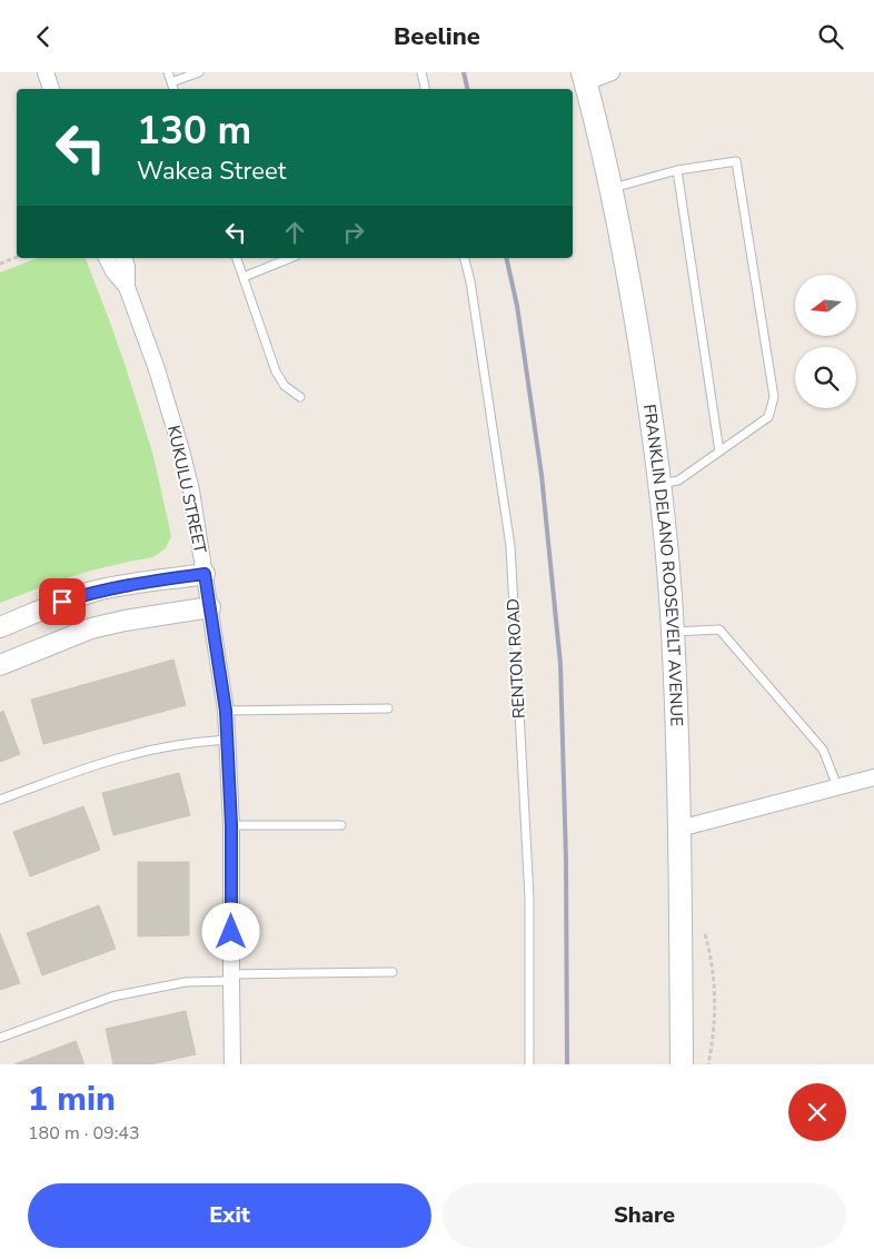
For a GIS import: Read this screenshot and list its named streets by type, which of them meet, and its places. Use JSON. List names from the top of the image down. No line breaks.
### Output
{"streets":{"main road":["FRANKLIN DELANO ROOSEVELT AVENUE"],"street":["KUKULU STREET"],"lane":["RENTON ROAD"]},"north":"left","page":{"header":"Beeline","turn":["130 m","Wakea Street"],"heading":["1 min","180 m · 09:43"],"buttons":["Exit","Share"]}}
